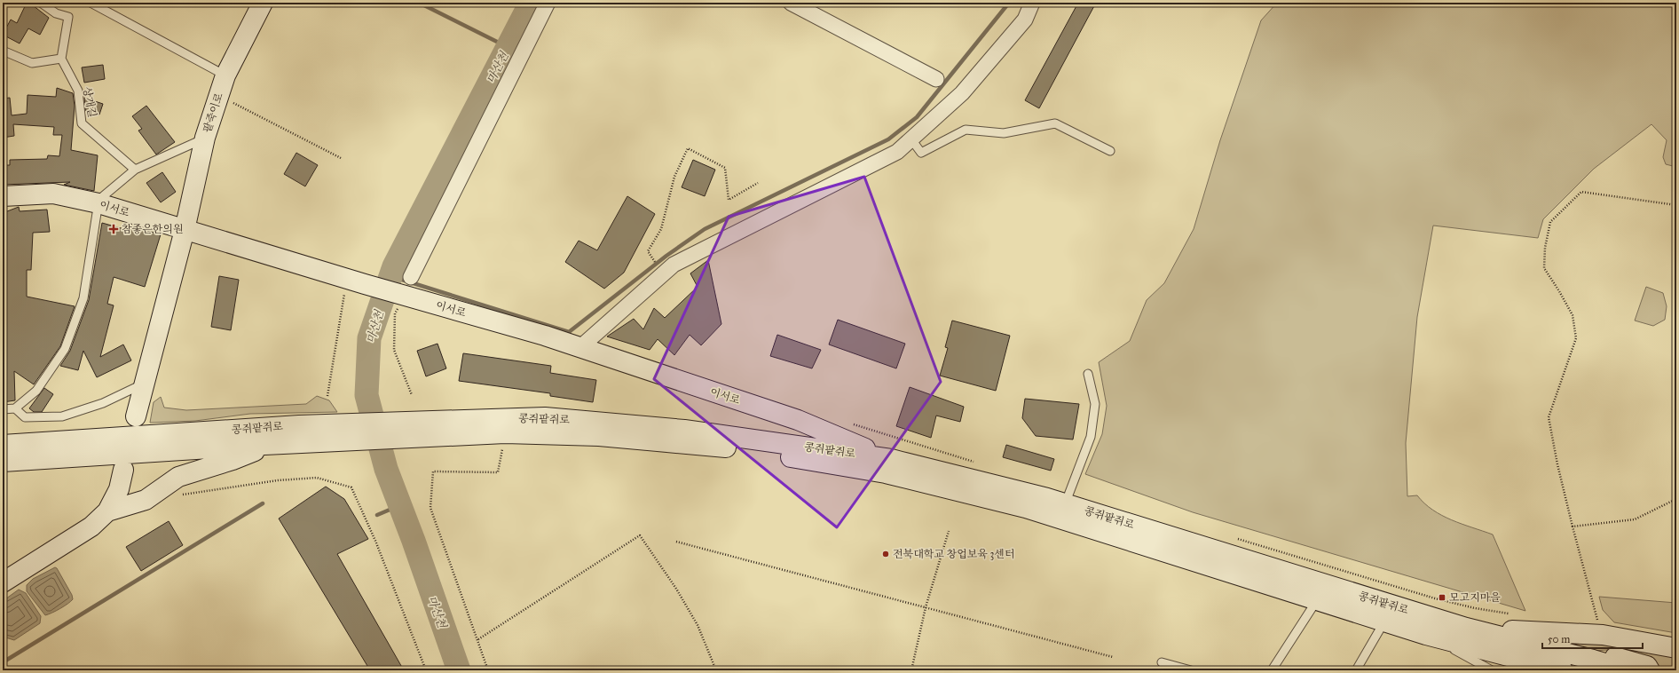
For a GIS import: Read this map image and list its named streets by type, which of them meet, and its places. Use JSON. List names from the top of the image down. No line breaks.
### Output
{"streets":{"main road":["팥죽이로","이서로","콩쥐팥쥐로"],"lane":["상개길"]},"crossings":[["팥죽이로","이서로"],["이서로","콩쥐팥쥐로"]],"water":["마산천"],"places":{"health":["참좋은한의원"],"other":["전북대학교 창업보육 3센터"],"transit":["모고지마을"]},"scale_bar":"50 m"}
